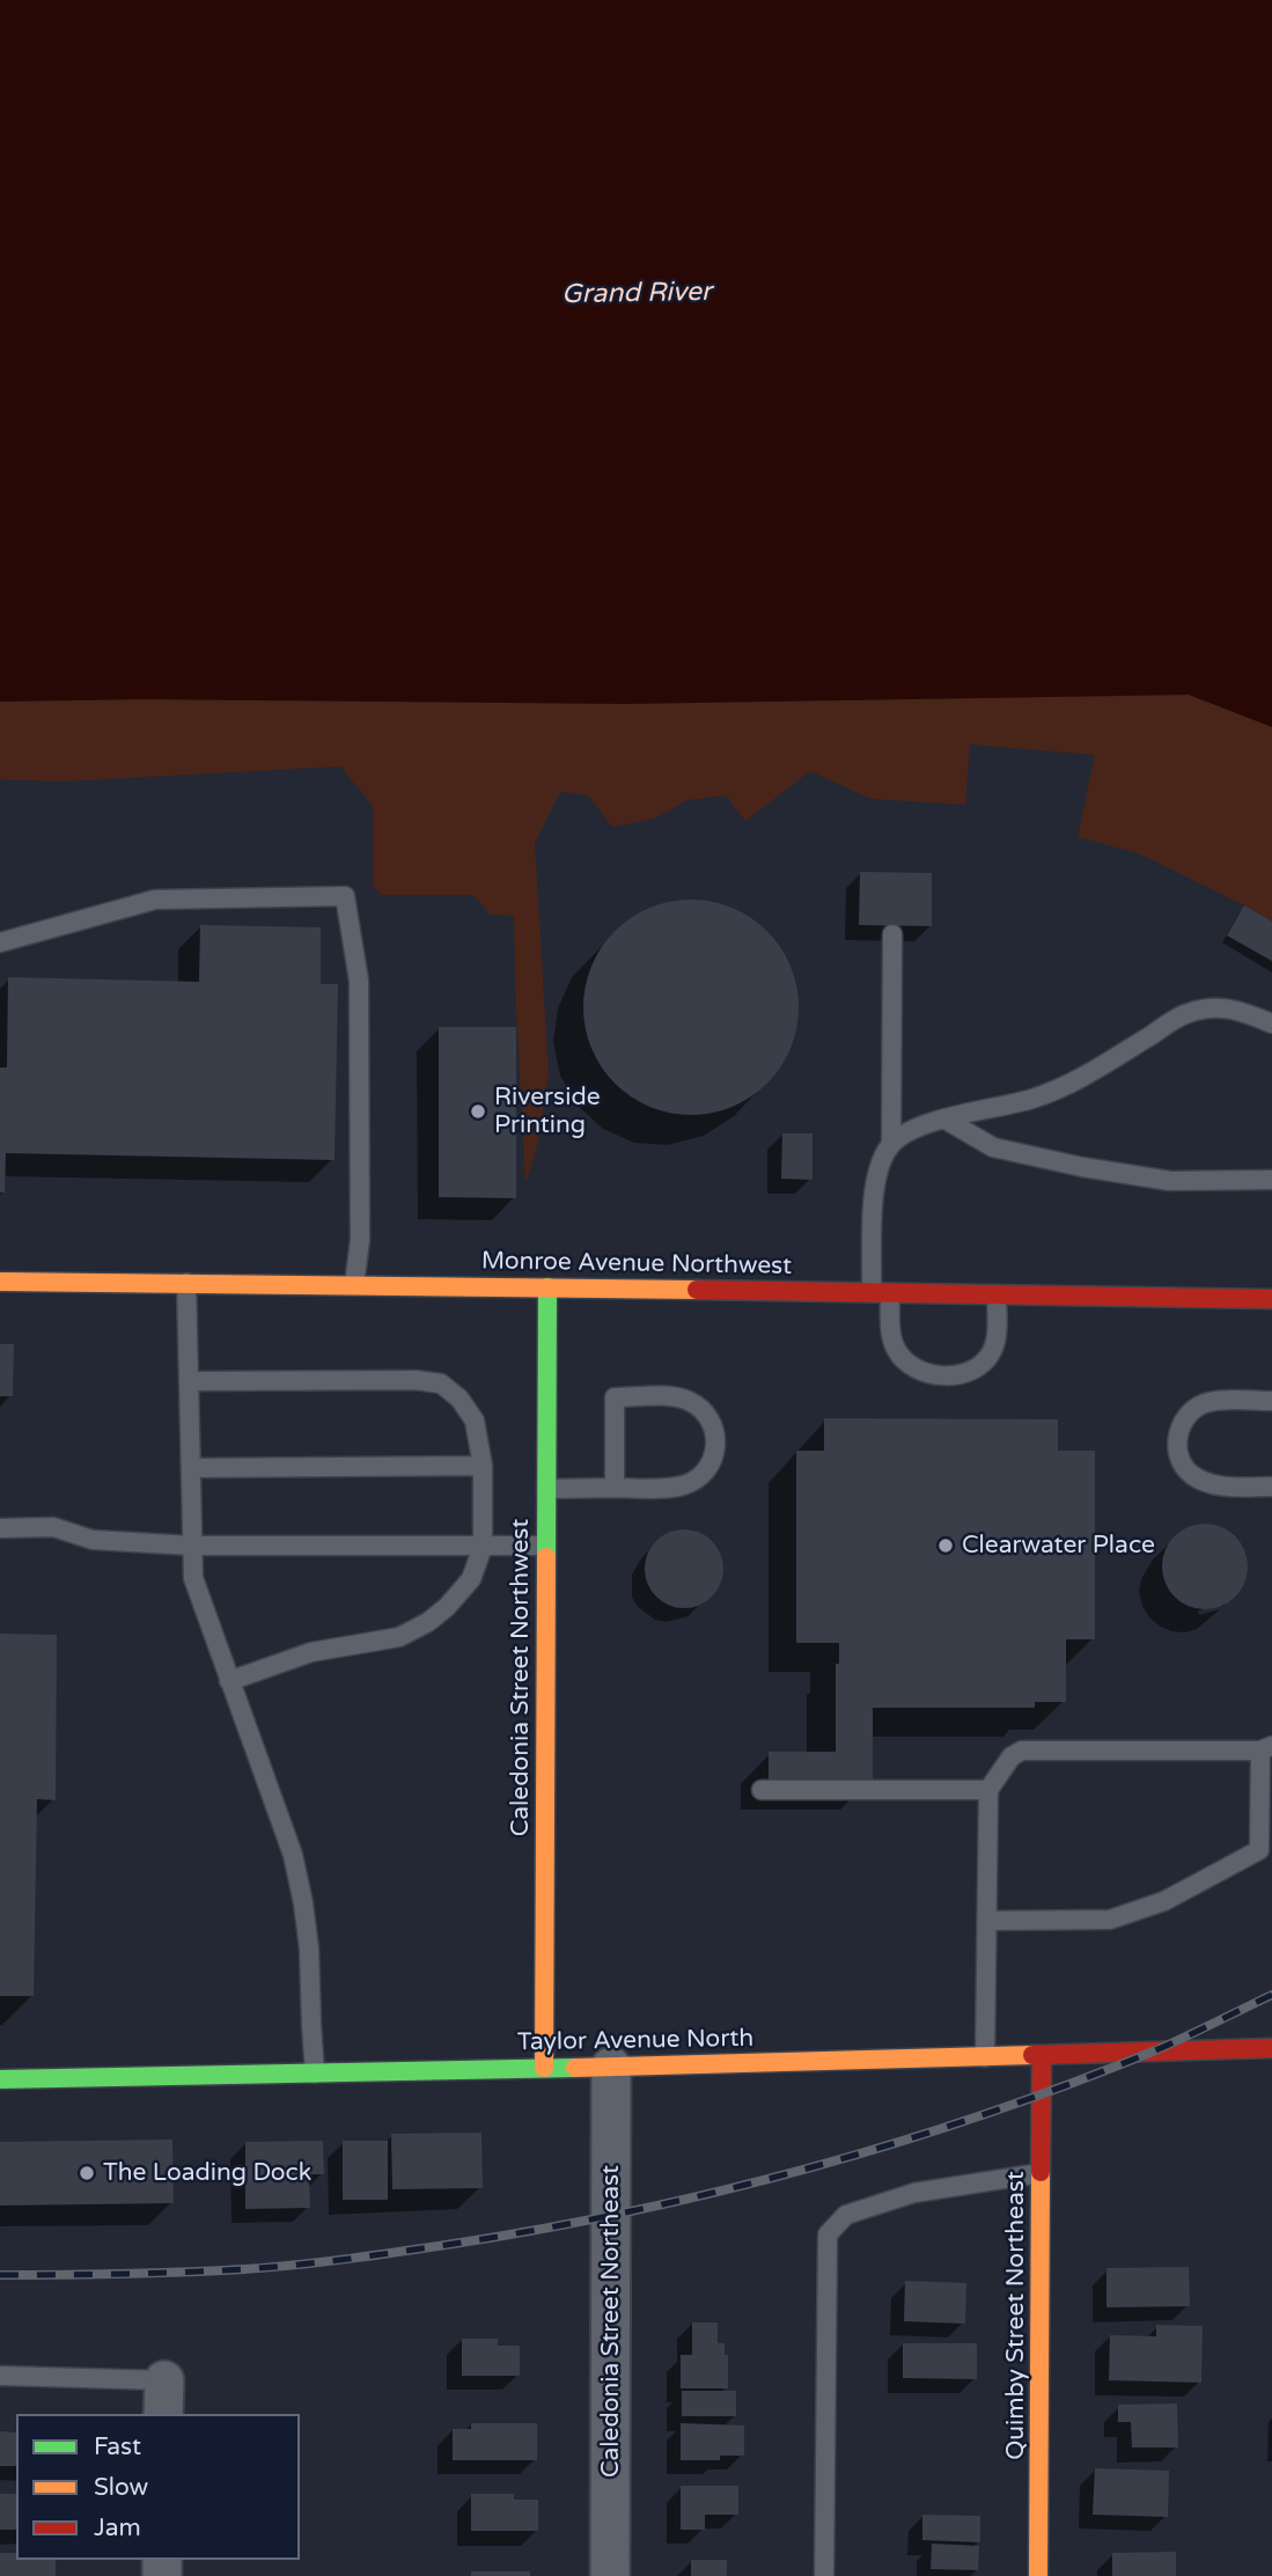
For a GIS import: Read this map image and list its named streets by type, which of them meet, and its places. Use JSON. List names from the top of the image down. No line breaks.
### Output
{"streets":{"street":["Monroe Avenue Northwest","Caledonia Street Northwest","Taylor Avenue North","Quimby Street Northeast","Caledonia Street Northeast"]},"crossings":[["Monroe Avenue Northwest","Caledonia Street Northwest"],["Caledonia Street Northwest","Taylor Avenue North"],["Taylor Avenue North","Quimby Street Northeast"],["Taylor Avenue North","Caledonia Street Northeast"]],"water":["Grand River"],"places":["Riverside Printing","Clearwater Place","The Loading Dock"],"legend":["Fast","Slow","Jam"]}
